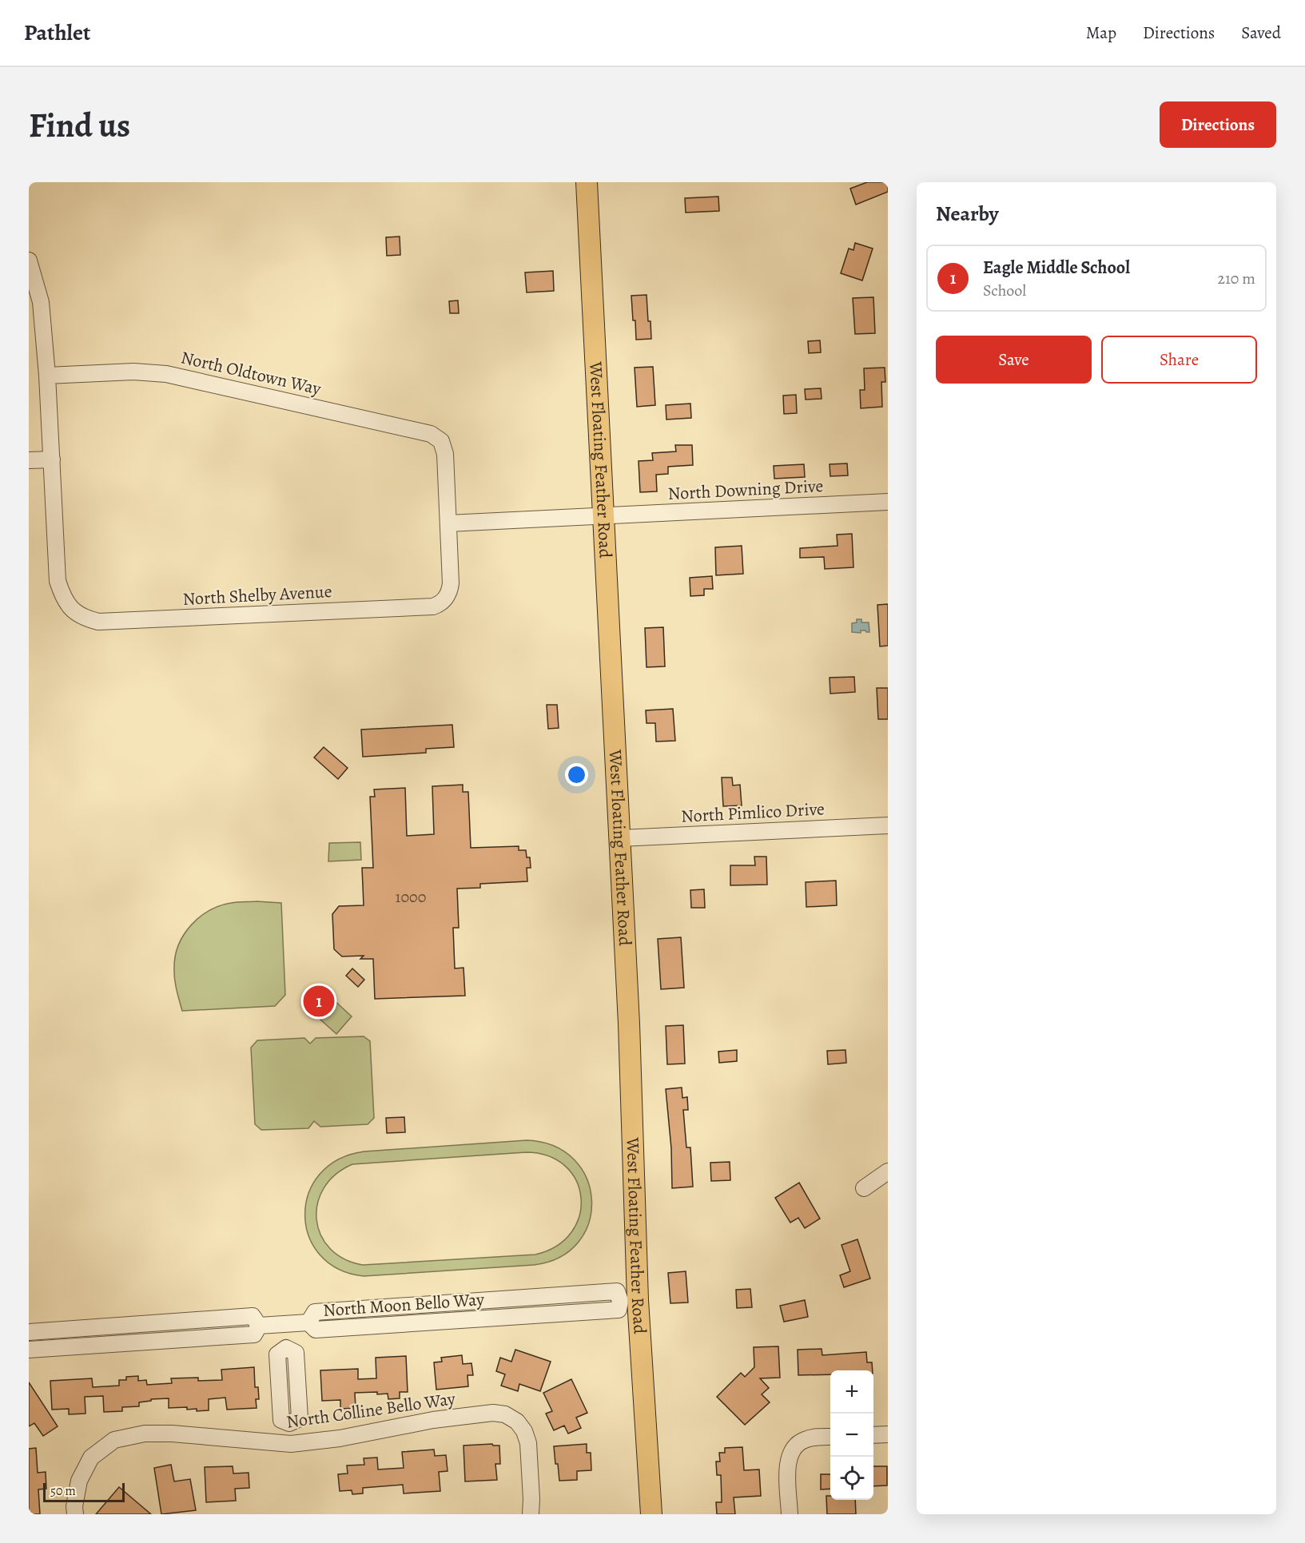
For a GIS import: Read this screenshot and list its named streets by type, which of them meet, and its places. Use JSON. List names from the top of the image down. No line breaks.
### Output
{"streets":{"main road":["West Floating Feather Road"],"street":["North Oldtown Way","North Downing Drive","North Shelby Avenue","North Pimlico Drive","North Moon Bello Way","North Colline Bello Way"]},"crossings":[["North Oldtown Way","North Downing Drive"],["North Oldtown Way","North Shelby Avenue"],["West Floating Feather Road","North Downing Drive"],["West Floating Feather Road","North Pimlico Drive"],["West Floating Feather Road","North Moon Bello Way"],["North Downing Drive","North Shelby Avenue"]],"house_numbers":["1000"],"scale_bar":"50 m","page":{"header":"Pathlet","nav":["Map","Directions","Saved"],"buttons":["Directions",["Save","Share"]],"title":"Find us","heading":"Nearby","list":[{"mark":"1","name":"Eagle Middle School","note":"School","value":"210 m"}],"pins":"1","map_buttons":["+","−"],"scale":"50 m"}}
